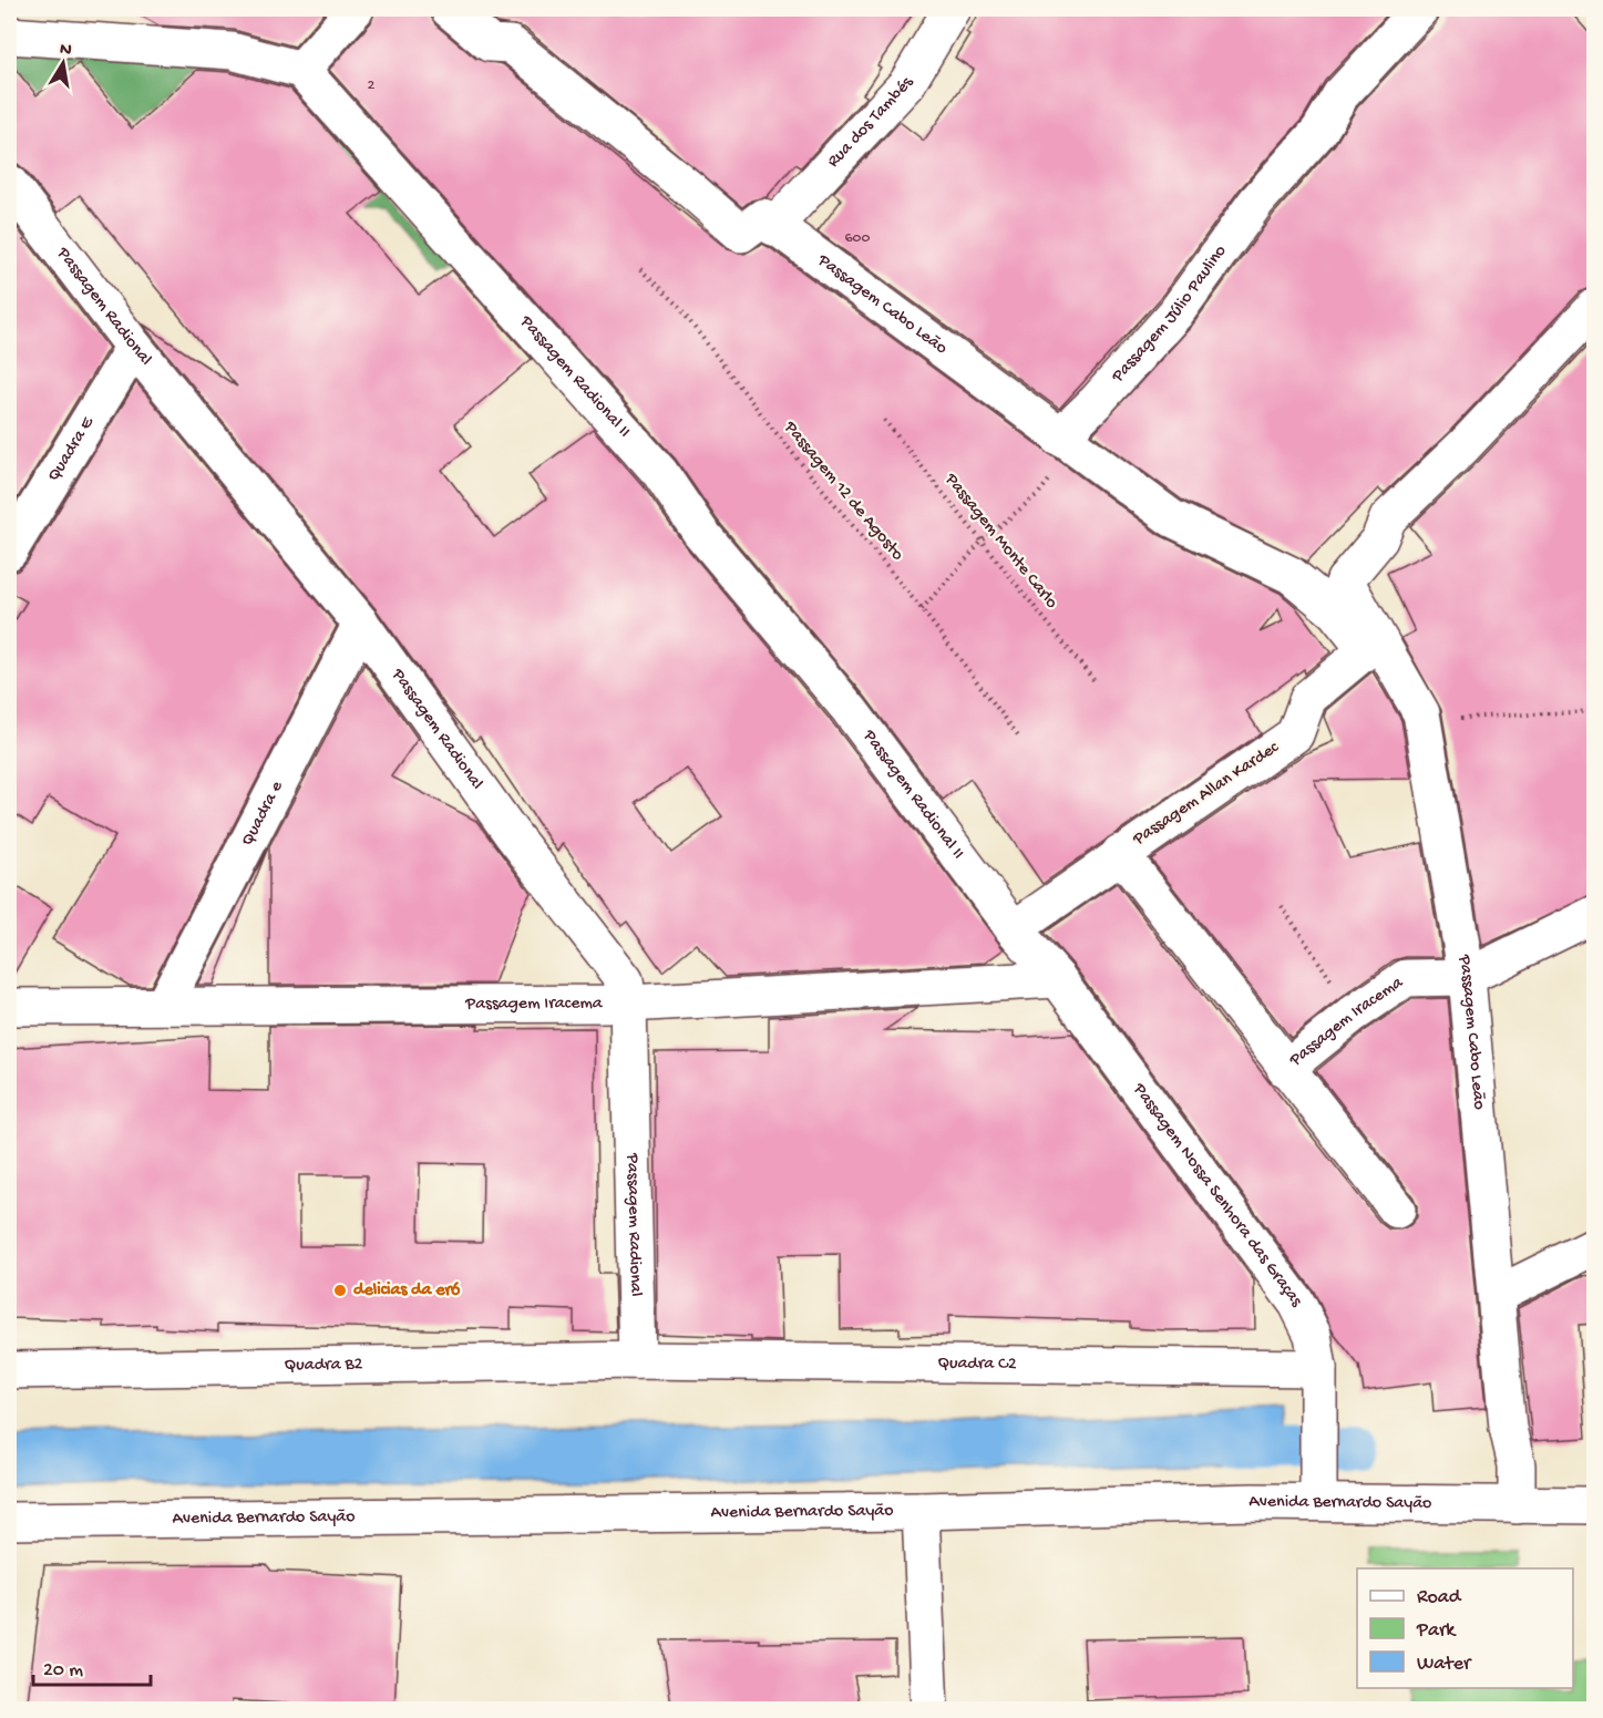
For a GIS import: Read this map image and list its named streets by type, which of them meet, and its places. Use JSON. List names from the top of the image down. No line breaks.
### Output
{"streets":{"street":["Rua dos Tambés","Passagem Cabo Leão","Passagem Radional","Passagem Júlio Paulino","Passagem Radional II","Quadra E","Passagem Allan Kardec","Quadra e","Passagem Iracema","Passagem Nossa Senhora das Graças","Quadra C2","Quadra B2","Avenida Bernardo Sayão"],"path":["Passagem 12 de Agosto","Passagem Monte Carlo"]},"crossings":[["Rua dos Tambés","Passagem Cabo Leão"],["Passagem Cabo Leão","Passagem Júlio Paulino"],["Passagem Cabo Leão","Passagem Allan Kardec"],["Passagem Cabo Leão","Passagem Iracema"],["Passagem Cabo Leão","Avenida Bernardo Sayão"],["Passagem Radional","Quadra E"],["Passagem Radional","Quadra e"],["Passagem Radional","Passagem Iracema"],["Passagem Radional","Quadra C2"],["Passagem Radional","Quadra B2"],["Passagem Radional II","Passagem Allan Kardec"],["Passagem Radional II","Passagem Nossa Senhora das Graças"],["Passagem Allan Kardec","Passagem Nossa Senhora das Graças"],["Quadra e","Passagem Iracema"],["Passagem Iracema","Passagem Nossa Senhora das Graças"],["Passagem Nossa Senhora das Graças","Quadra C2"],["Passagem Nossa Senhora das Graças","Avenida Bernardo Sayão"],["Quadra C2","Quadra B2"]],"places":["delicias da eró"],"house_numbers":["2","600"],"legend":["Road","Park","Water"],"scale_bar":"20 m","north":"top"}
